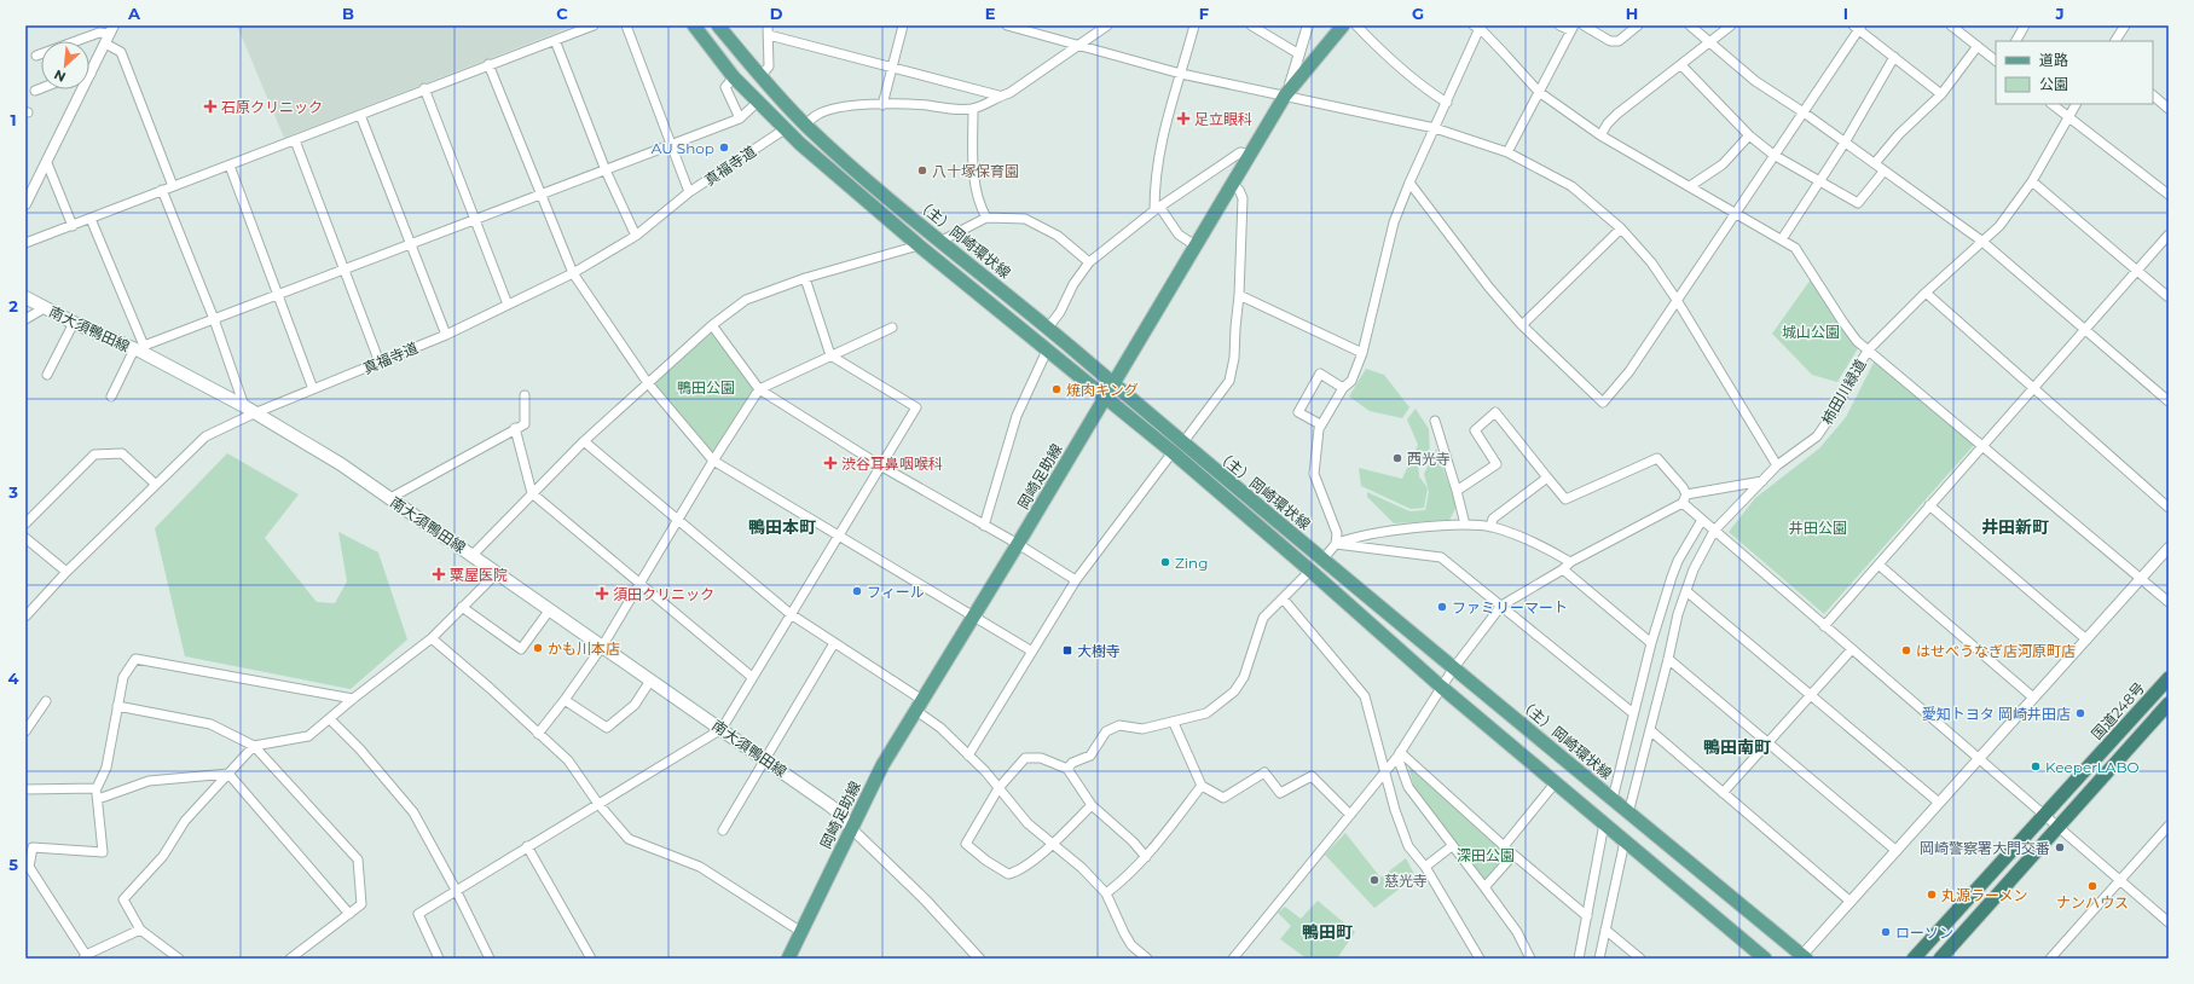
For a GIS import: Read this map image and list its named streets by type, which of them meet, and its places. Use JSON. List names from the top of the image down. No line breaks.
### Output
{"streets":{"highway":["国道248号"],"main road":["（主）岡崎環状線","南大須鴨田線","岡崎足助線"],"street":["真福寺道","柿田川緑道"]},"crossings":[["真福寺道","（主）岡崎環状線"],["真福寺道","南大須鴨田線"],["（主）岡崎環状線","柿田川緑道"],["（主）岡崎環状線","岡崎足助線"],["南大須鴨田線","岡崎足助線"]],"districts":["鴨田本町","井田新町","鴨田南町","鴨田町"],"parks":["城山公園","鴨田公園","井田公園","深田公園"],"places":{"health":["石原クリニック","足立眼科","渋谷耳鼻咽喉科","粟屋医院","須田クリニック"],"other":["AU Shop","八十塚保育園","焼肉キング","西光寺","Zing","フィール","ファミリーマート","かも川本店","はせべうなぎ店河原町店","愛知トヨタ 岡崎井田店","KeeperLABO","岡崎警察署大門交番","慈光寺","ナンハウス","丸源ラーメン","ローソン"],"transit":["大樹寺"]},"legend":["道路","公園"],"north":"bottom left","grid":{"columns":["A","B","C","D","E","F","G","H","I","J"],"rows":["1","2","3","4","5"]}}
